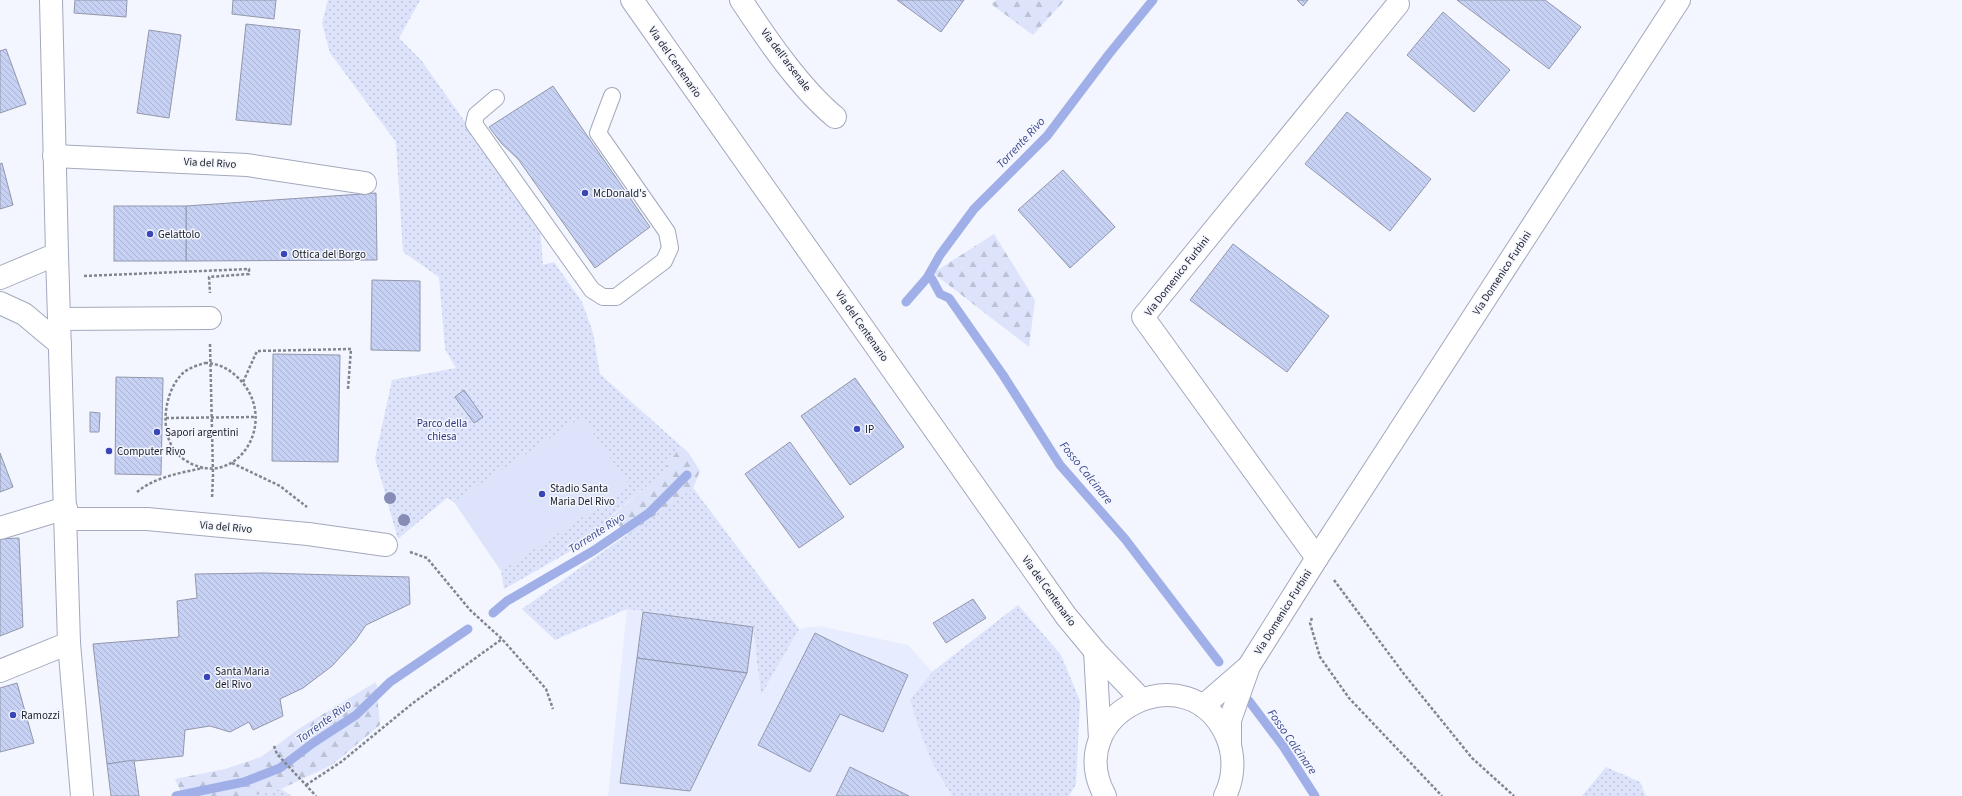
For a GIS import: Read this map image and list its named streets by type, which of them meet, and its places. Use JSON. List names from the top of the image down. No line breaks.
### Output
{"streets":{"street":["Via dell'arsenale","Via del Centenario","Via del Rivo","Via Domenico Furbini"]},"water":["Torrente Rivo","Fosso Calcinare"],"parks":["Parco della chiesa"],"places":["McDonald's","Gelattolo","Ottica del Borgo","IP","Sapori argentini","Computer Rivo","Stadio Santa Maria Del Rivo","Santa Maria del Rivo","Ramozzi"]}
